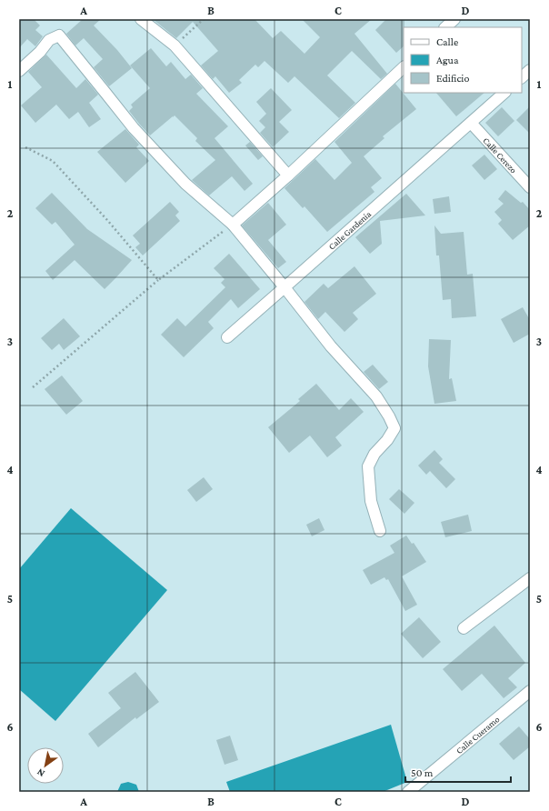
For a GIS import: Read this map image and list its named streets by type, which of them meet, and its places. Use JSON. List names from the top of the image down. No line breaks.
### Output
{"streets":{"street":["Calle Cerezo","Calle Gardenia","Calle Cueramo"]},"crossings":[["Calle Cerezo","Calle Gardenia"]],"legend":["Calle","Agua","Edificio"],"scale_bar":"50 m","north":"bottom left","grid":{"columns":["A","B","C","D"],"rows":["1","2","3","4","5","6"]}}
